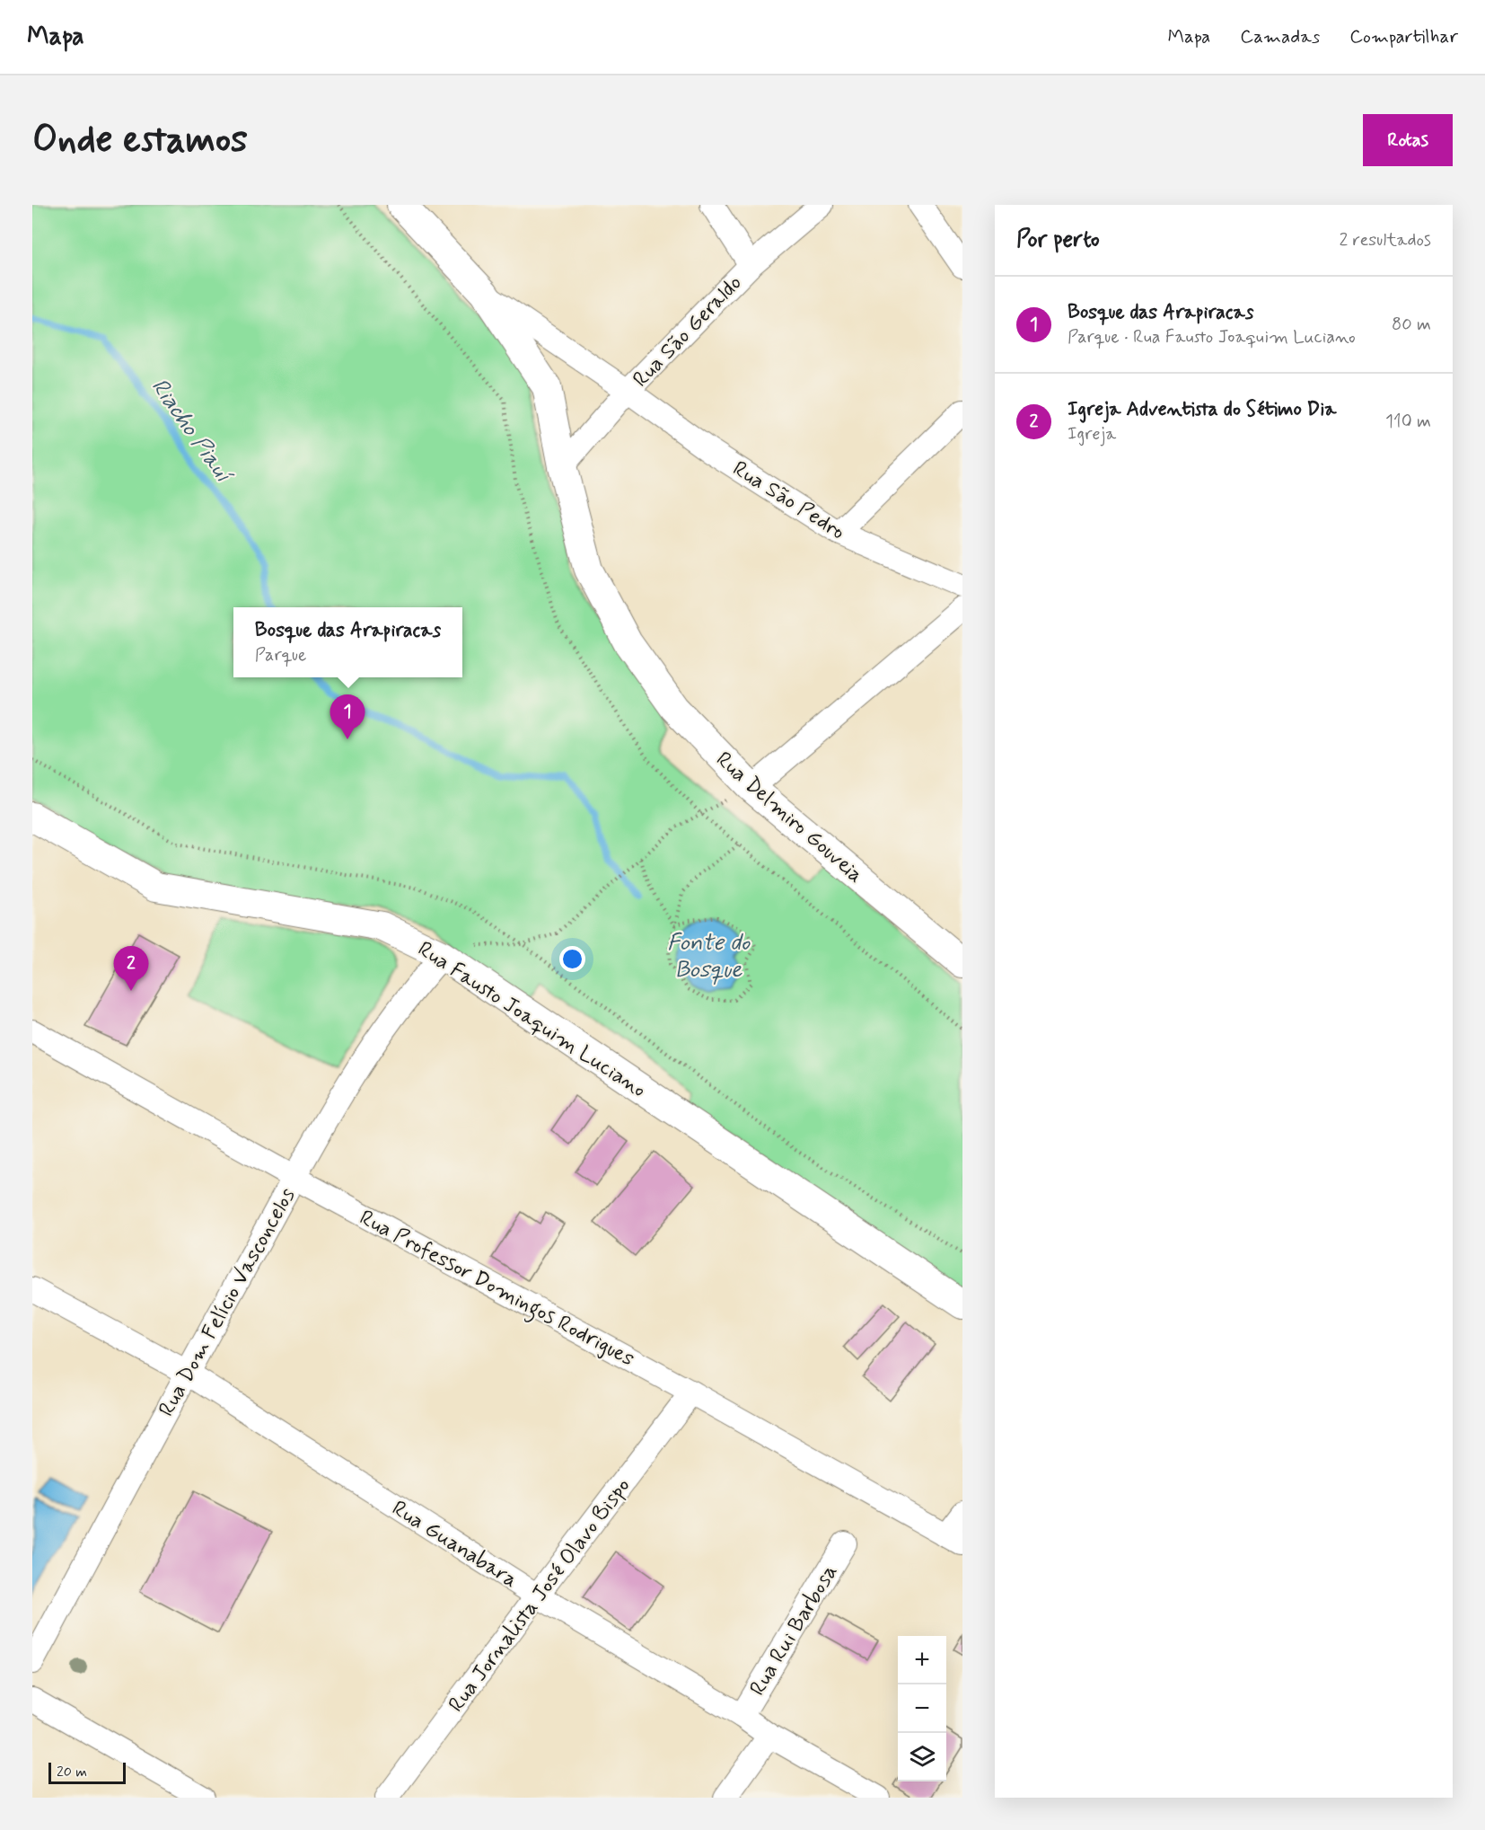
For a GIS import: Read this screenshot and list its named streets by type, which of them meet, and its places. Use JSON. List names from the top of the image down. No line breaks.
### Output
{"streets":{"street":["Rua São Geraldo","Rua São Pedro","Rua Delmiro Gouveia","Rua Fausto Joaquim Luciano","Rua Professor Domingos Rodrigues","Rua Dom Felício Vasconcelos","Rua Guanabara","Rua Jornalista José Olavo Bispo","Rua Rui Barbosa"]},"crossings":[["Rua São Geraldo","Rua São Pedro"],["Rua São Geraldo","Rua Delmiro Gouveia"],["Rua São Pedro","Rua Delmiro Gouveia"],["Rua Fausto Joaquim Luciano","Rua Dom Felício Vasconcelos"],["Rua Professor Domingos Rodrigues","Rua Dom Felício Vasconcelos"],["Rua Professor Domingos Rodrigues","Rua Jornalista José Olavo Bispo"],["Rua Dom Felício Vasconcelos","Rua Guanabara"],["Rua Guanabara","Rua Jornalista José Olavo Bispo"],["Rua Guanabara","Rua Rui Barbosa"]],"water":["Riacho Piauí","Fonte do Bosque"],"scale_bar":"20 m","page":{"header":"Mapa","nav":["Mapa","Camadas","Compartilhar"],"buttons":"Rotas","title":"Onde estamos","heading":["Por perto","2 resultados"],"list":[{"mark":"1","name":"Bosque das Arapiracas","note":"Parque · Rua Fausto Joaquim Luciano","value":"80 m"},{"mark":"2","name":"Igreja Adventista do Sétimo Dia","note":"Igreja","value":"110 m"}],"popup":["Bosque das Arapiracas","Parque"],"pins":["1","2"],"map_buttons":["+","−"],"scale":"20 m"}}
